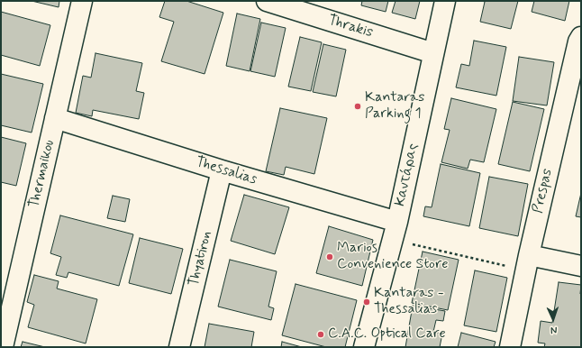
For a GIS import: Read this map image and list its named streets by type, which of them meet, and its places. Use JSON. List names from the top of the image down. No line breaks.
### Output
{"streets":{"street":["Thrakis","Thessalias","Thermaikou","Καντάρας","Prespas","Thyatiron"]},"crossings":[["Thrakis","Καντάρας"],["Thessalias","Thermaikou"],["Thessalias","Καντάρας"],["Thessalias","Thyatiron"]],"places":["Kantaras Parking 1","Marios Convenience Store","Kantaras - Thessalias","C.A.C. Optical Care"],"north":"bottom"}
